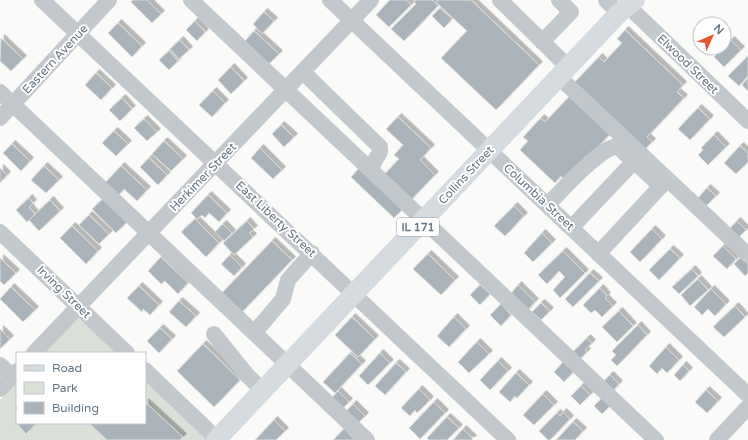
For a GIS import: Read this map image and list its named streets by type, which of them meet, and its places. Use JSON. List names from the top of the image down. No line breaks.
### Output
{"streets":{"main road":["Collins Street","IL 171"],"street":["Eastern Avenue","Elwood Street","Herkimer Street","Columbia Street","East Liberty Street","Irving Street"]},"crossings":[["Eastern Avenue","East Liberty Street"],["Elwood Street","Collins Street"],["Collins Street","Columbia Street"],["Collins Street","East Liberty Street"],["Herkimer Street","Columbia Street"],["Herkimer Street","East Liberty Street"],["Herkimer Street","Irving Street"]],"legend":["Road","Park","Building"],"north":"top right"}
